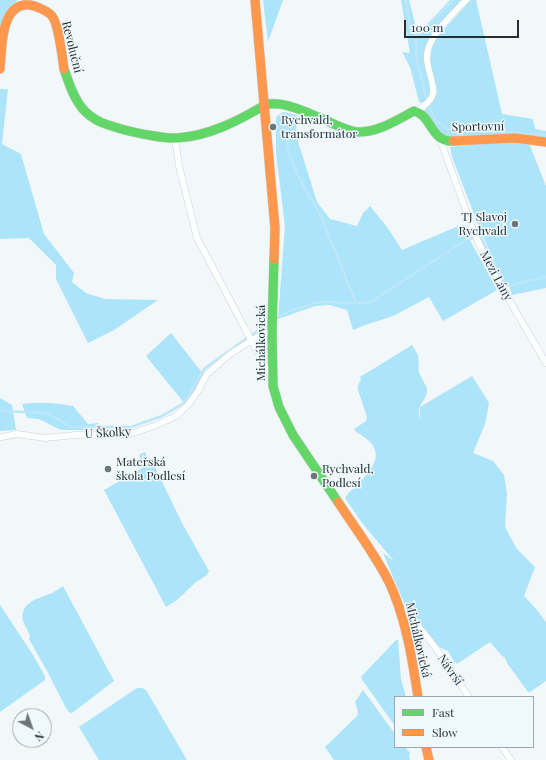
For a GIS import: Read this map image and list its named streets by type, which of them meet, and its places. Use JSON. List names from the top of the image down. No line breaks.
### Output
{"streets":{"street":["Revoluční","Sportovní","Mezi Lány","Michálkovická","U Školky","Návrší"]},"crossings":[["Revoluční","Michálkovická"],["Sportovní","Mezi Lány"],["Michálkovická","U Školky"],["Michálkovická","Návrší"]],"places":["Rychvald, transformátor","TJ Slavoj Rychvald","Mateřská škola Podlesí","Rychvald, Podlesí"],"legend":["Fast","Slow"],"scale_bar":"100 m","north":"bottom right"}
